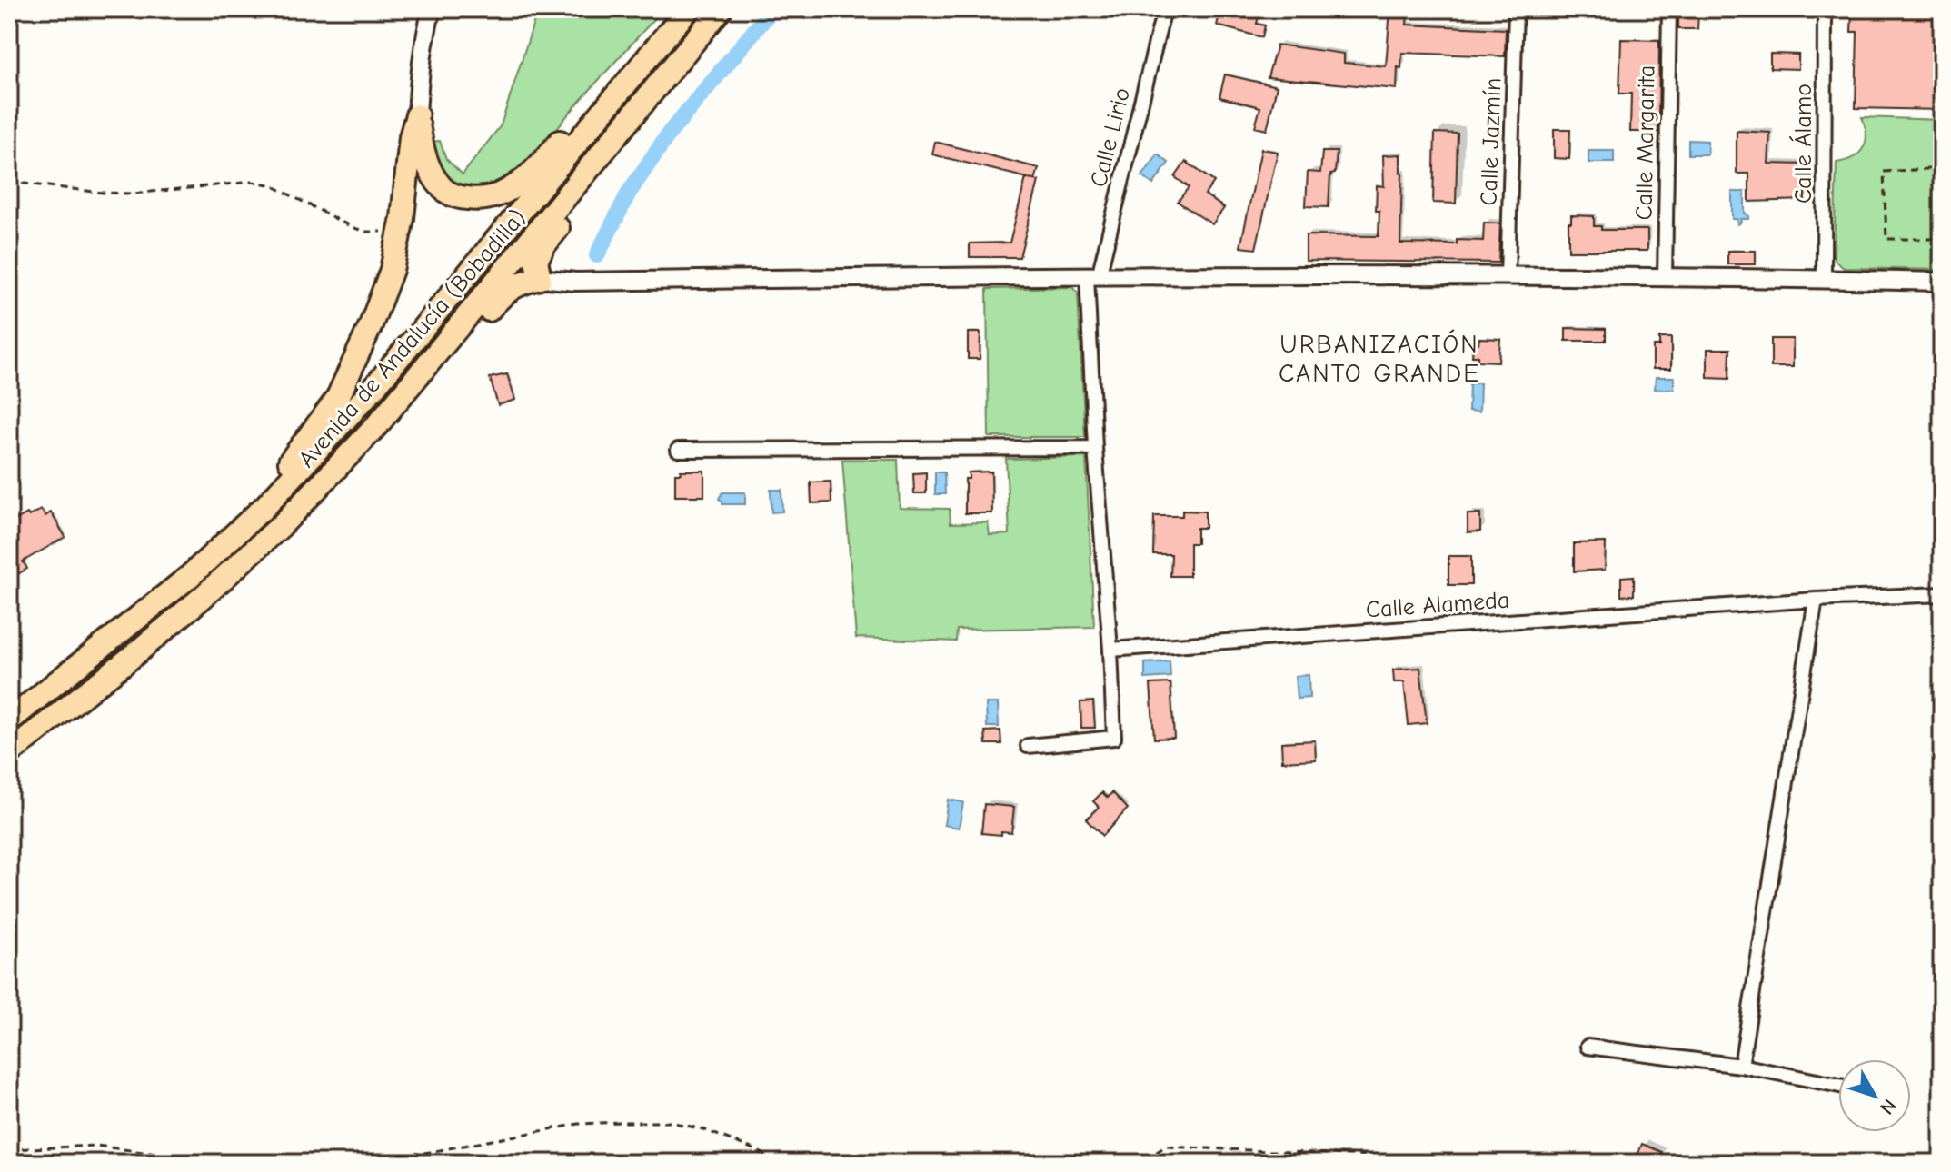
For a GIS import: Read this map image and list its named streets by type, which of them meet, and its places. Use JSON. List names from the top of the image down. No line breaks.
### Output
{"streets":{"highway":["Avenida de Andalucía (Bobadilla)"],"street":["Calle Lirio","Calle Jazmín","Calle Margarita","Calle Álamo","Calle Alameda"]},"crossings":[["Calle Lirio","Calle Alameda"]],"districts":["URBANIZACIÓN CANTO GRANDE"],"north":"bottom right"}
